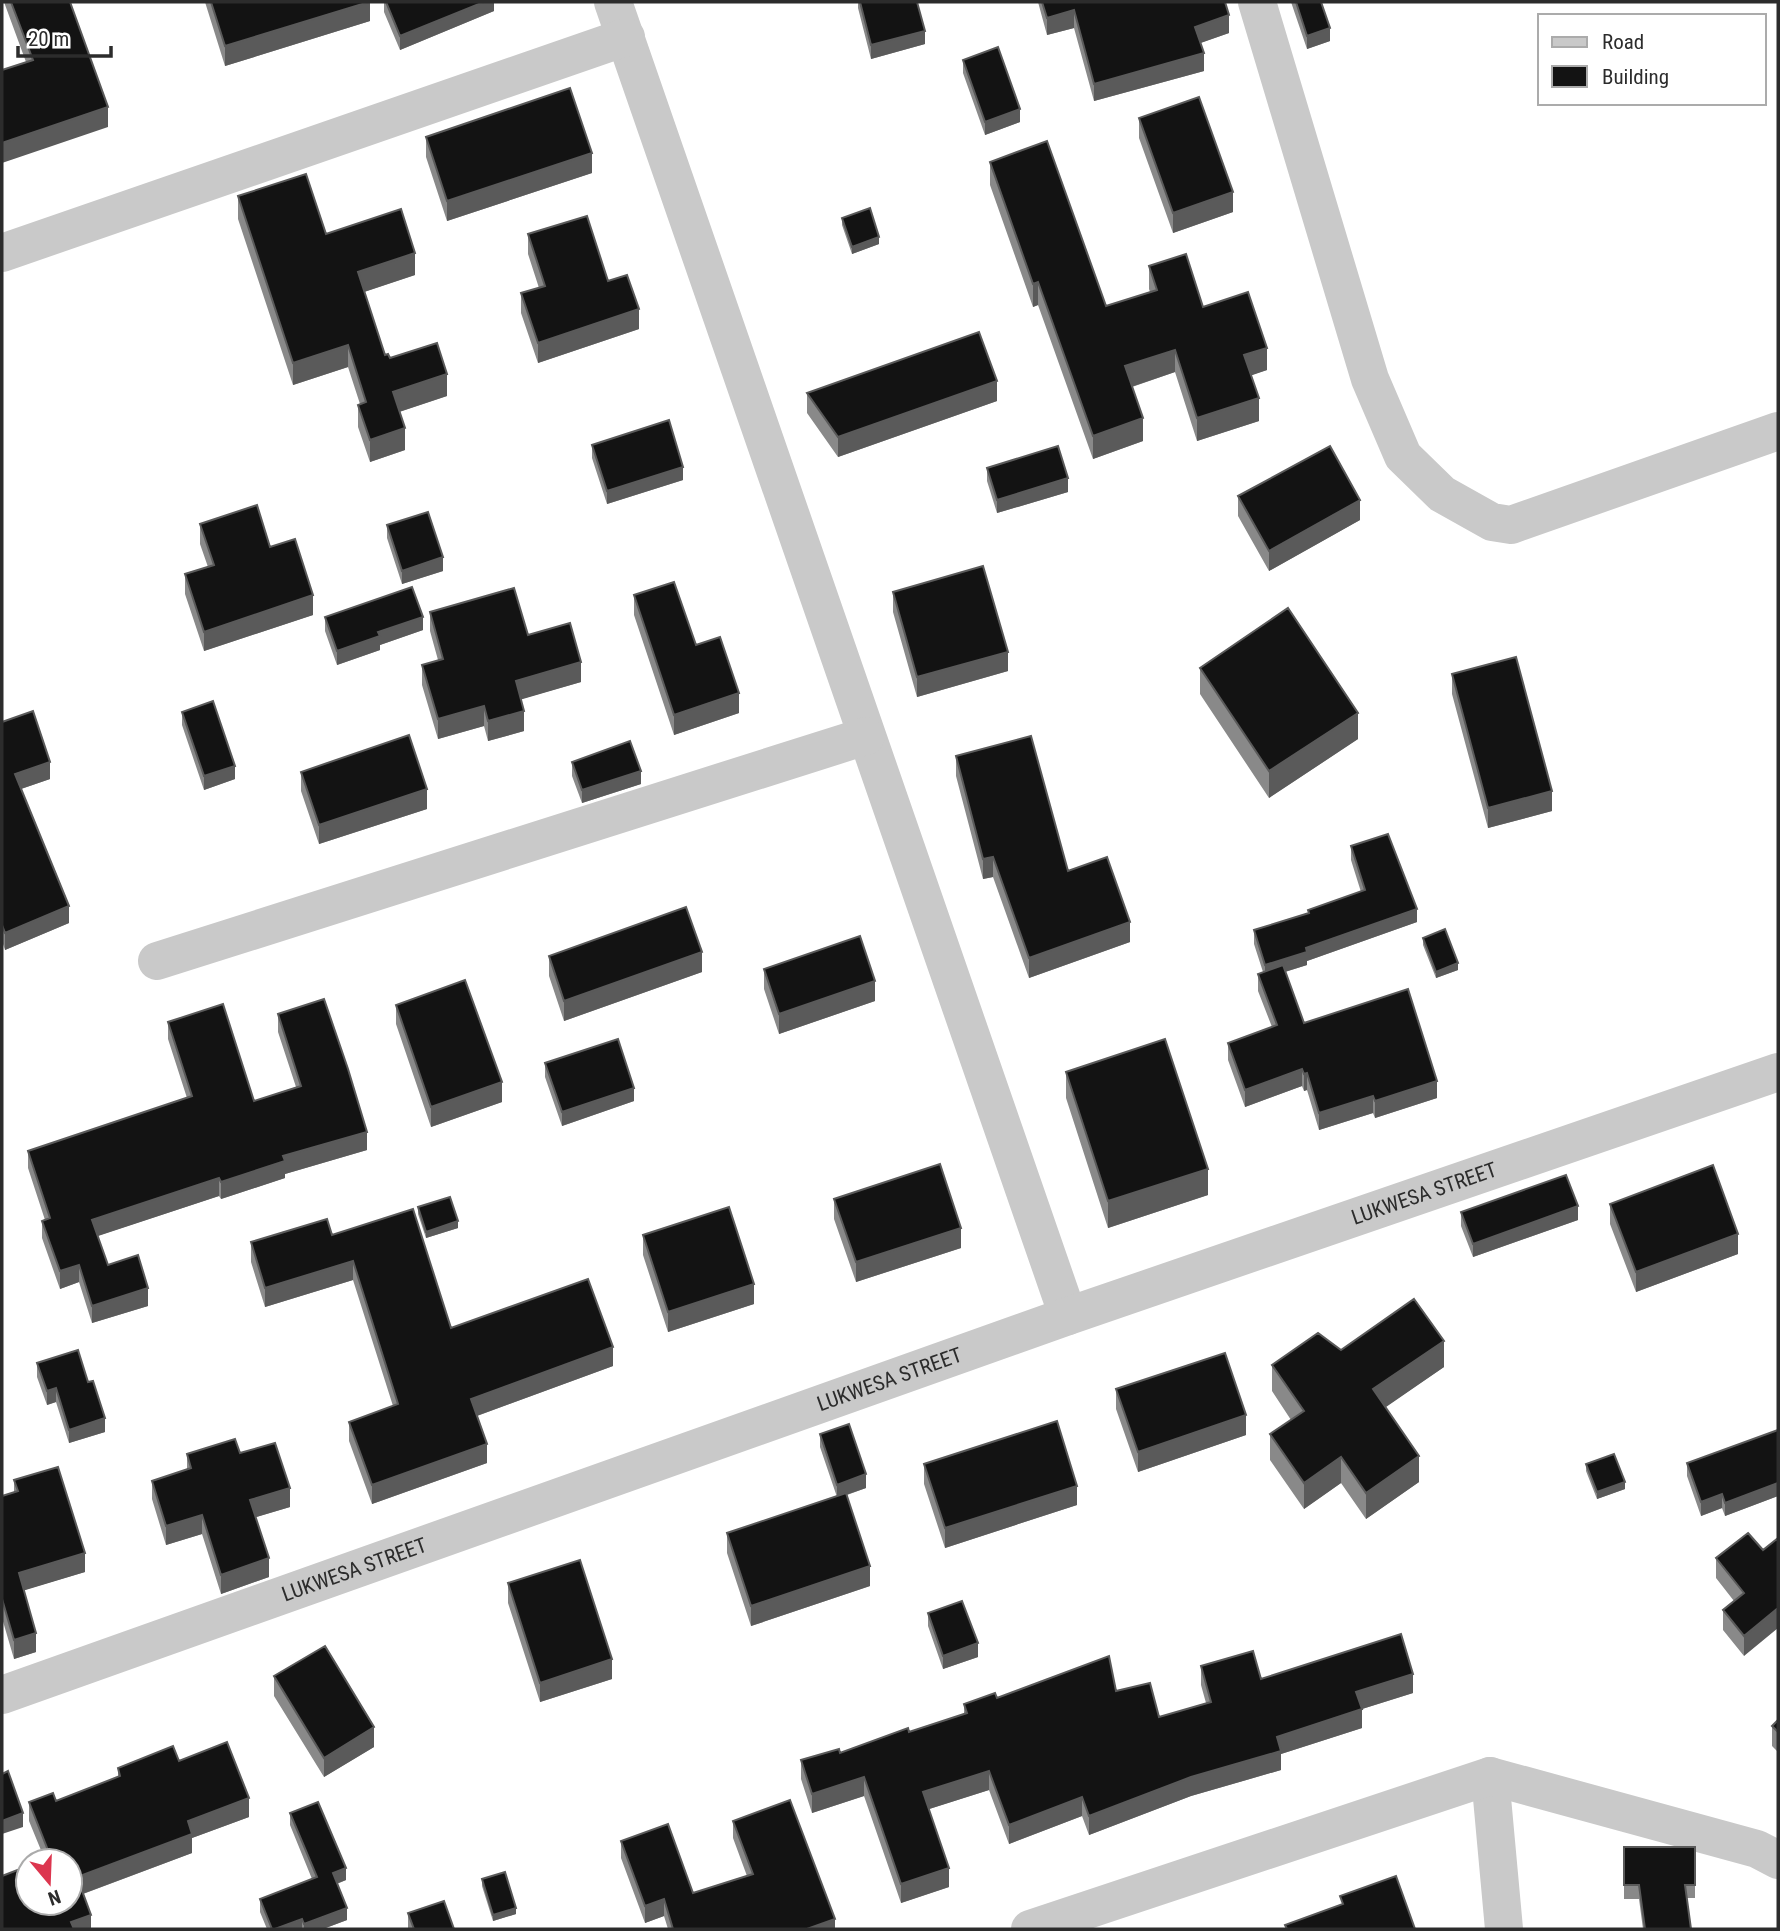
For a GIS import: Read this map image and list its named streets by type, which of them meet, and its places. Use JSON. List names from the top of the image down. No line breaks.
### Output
{"streets":{"street":["LUKWESA STREET"]},"legend":["Road","Building"],"scale_bar":"20 m","north":"bottom"}
